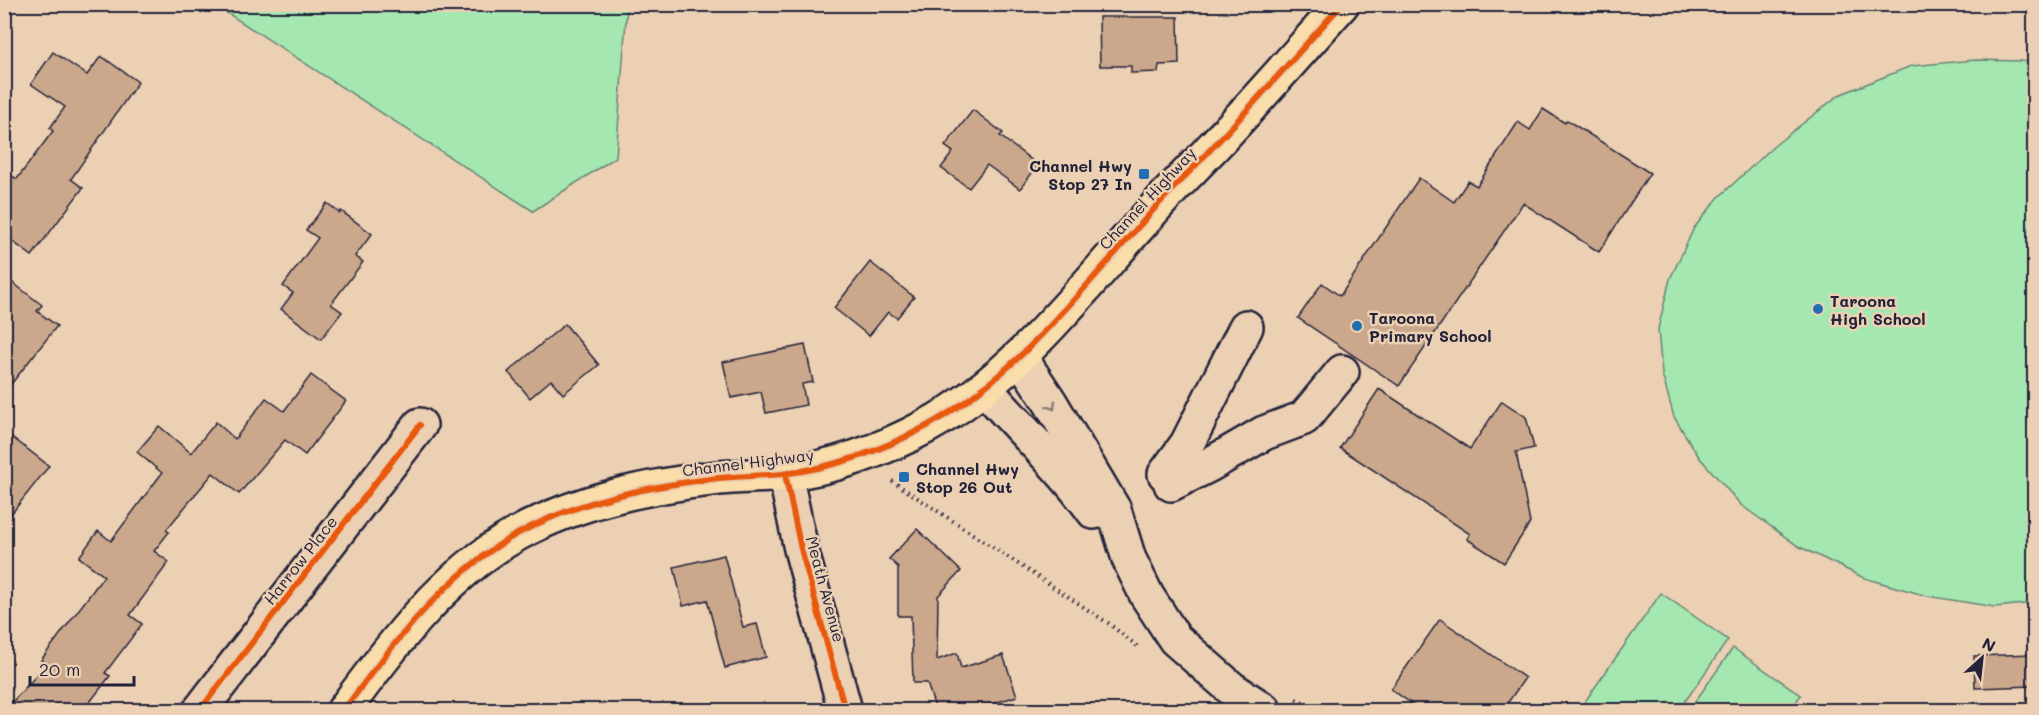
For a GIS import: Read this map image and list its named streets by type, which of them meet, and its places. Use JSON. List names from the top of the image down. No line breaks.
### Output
{"streets":{"main road":["Channel Highway"],"street":["Harrow Place","Meath Avenue"]},"crossings":[["Channel Highway","Meath Avenue"]],"places":{"transit":["Channel Hwy Stop 27 In","Channel Hwy Stop 26 Out"],"other":["Taroona High School","Taroona Primary School"]},"scale_bar":"20 m","north":"top right"}
